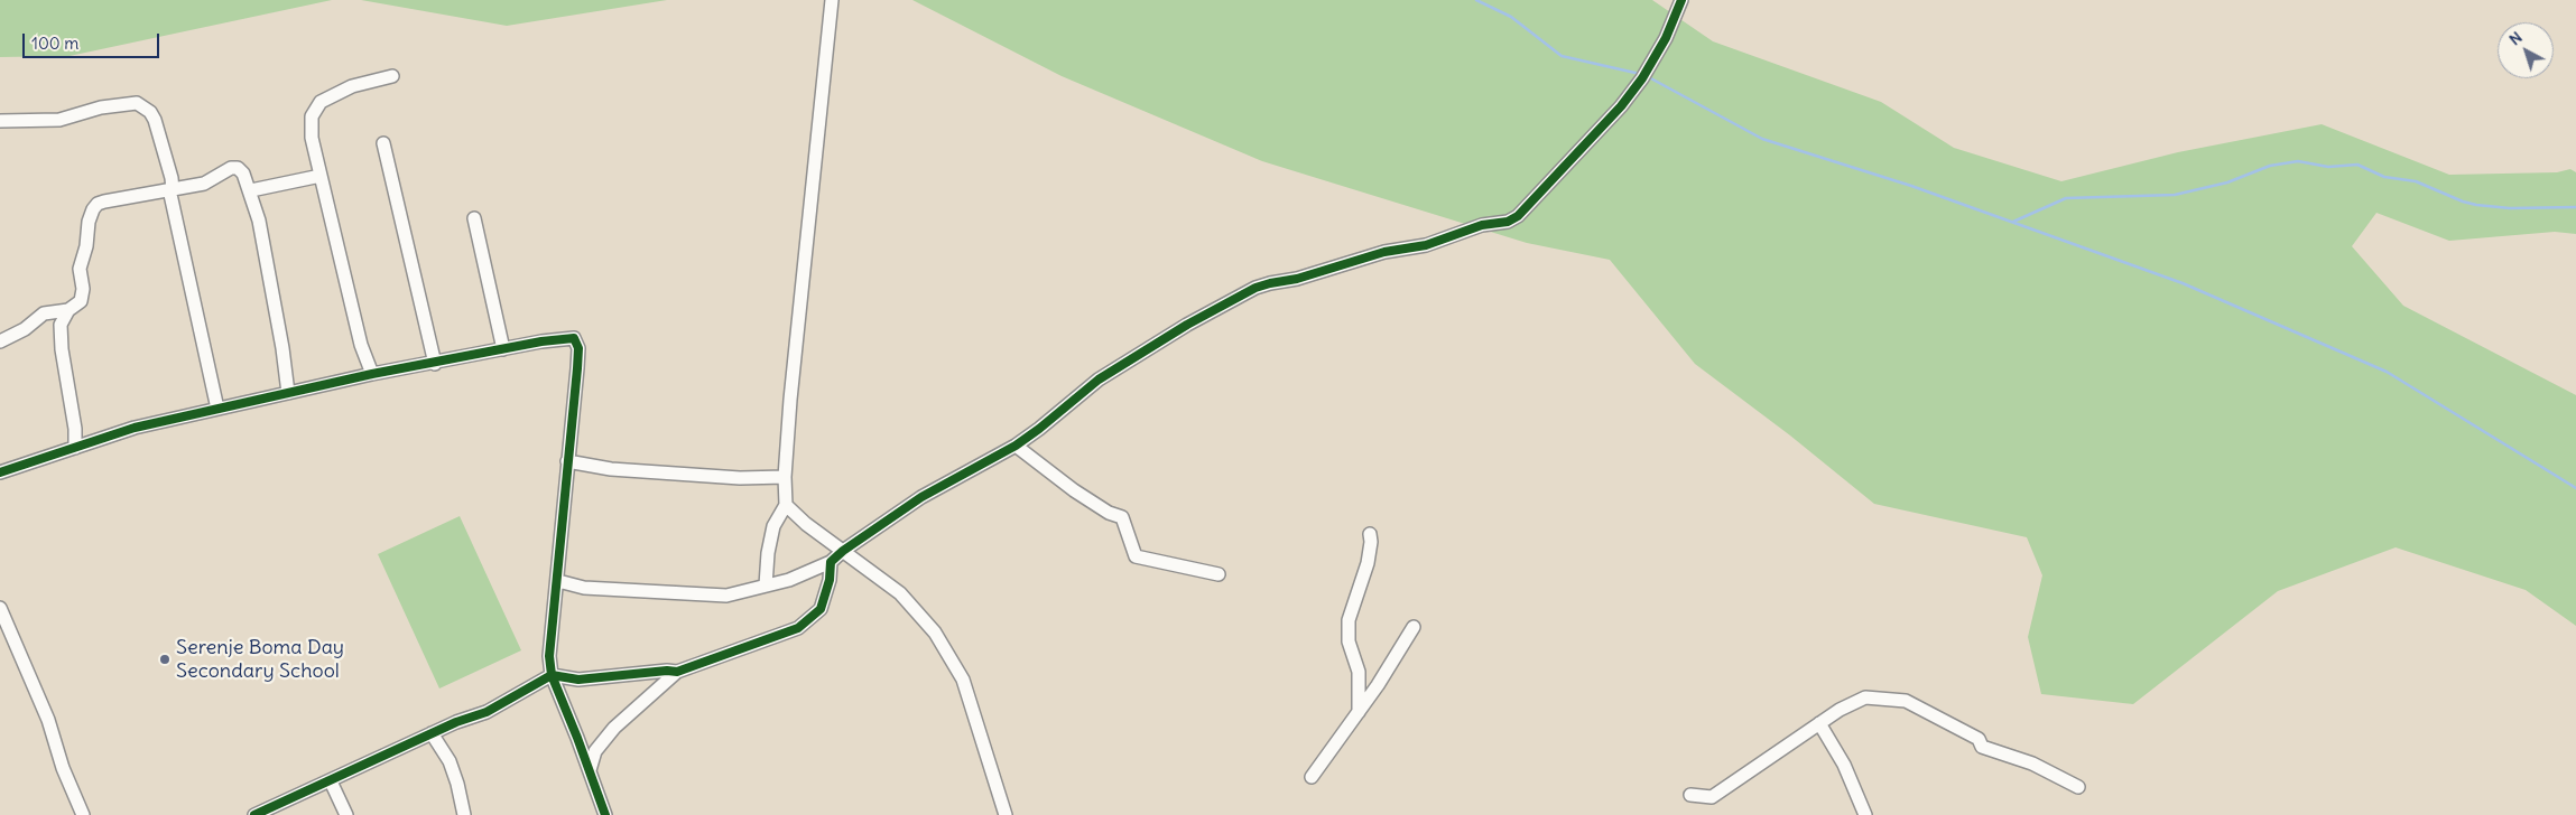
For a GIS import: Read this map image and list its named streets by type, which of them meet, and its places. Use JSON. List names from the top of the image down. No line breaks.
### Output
{"places":["Serenje Boma Day Secondary School"],"scale_bar":"100 m","north":"top left"}
